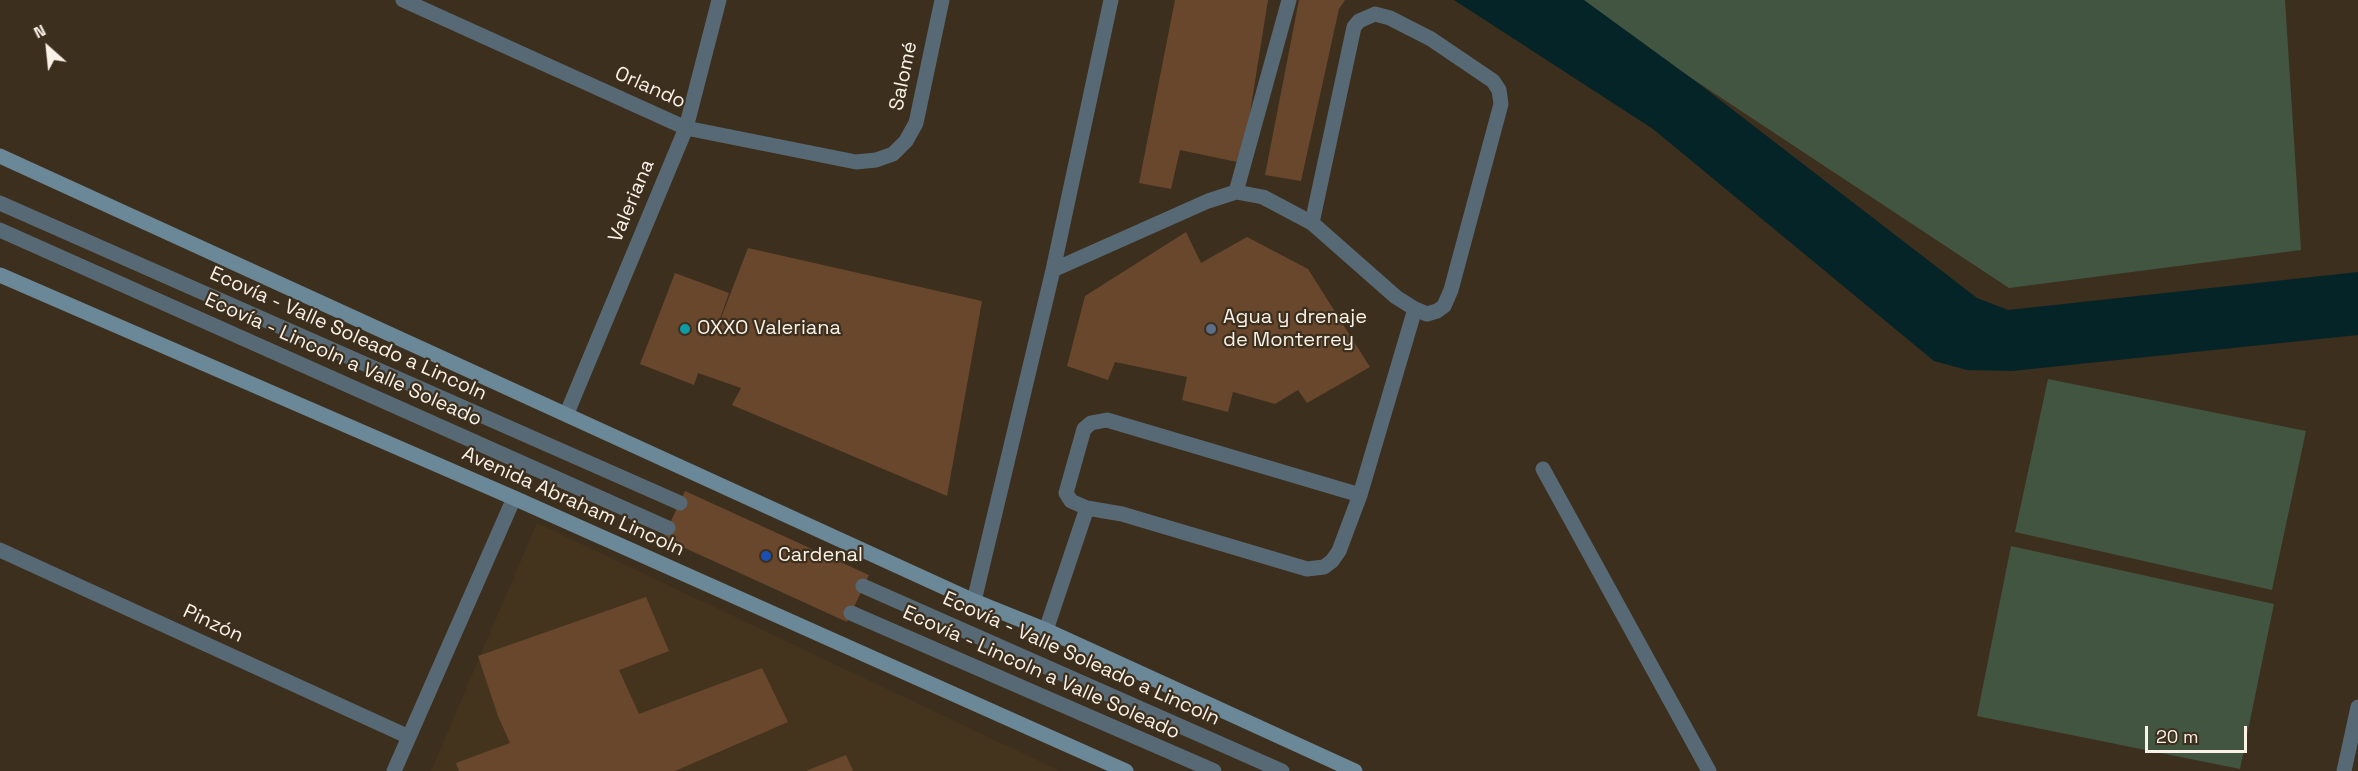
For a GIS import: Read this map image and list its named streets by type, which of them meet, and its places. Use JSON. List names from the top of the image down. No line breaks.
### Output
{"streets":{"main road":["Avenida Abraham Lincoln"],"street":["Salomé","Orlando","Valeriana","Ecovía - Valle Soleado a Lincoln","Ecovía - Lincoln a Valle Soleado","Pinzón"]},"crossings":[["Salomé","Orlando"],["Orlando","Valeriana"]],"places":["OXXO Valeriana","Agua y drenaje de Monterrey","Cardenal"],"scale_bar":"20 m","north":"top left"}
